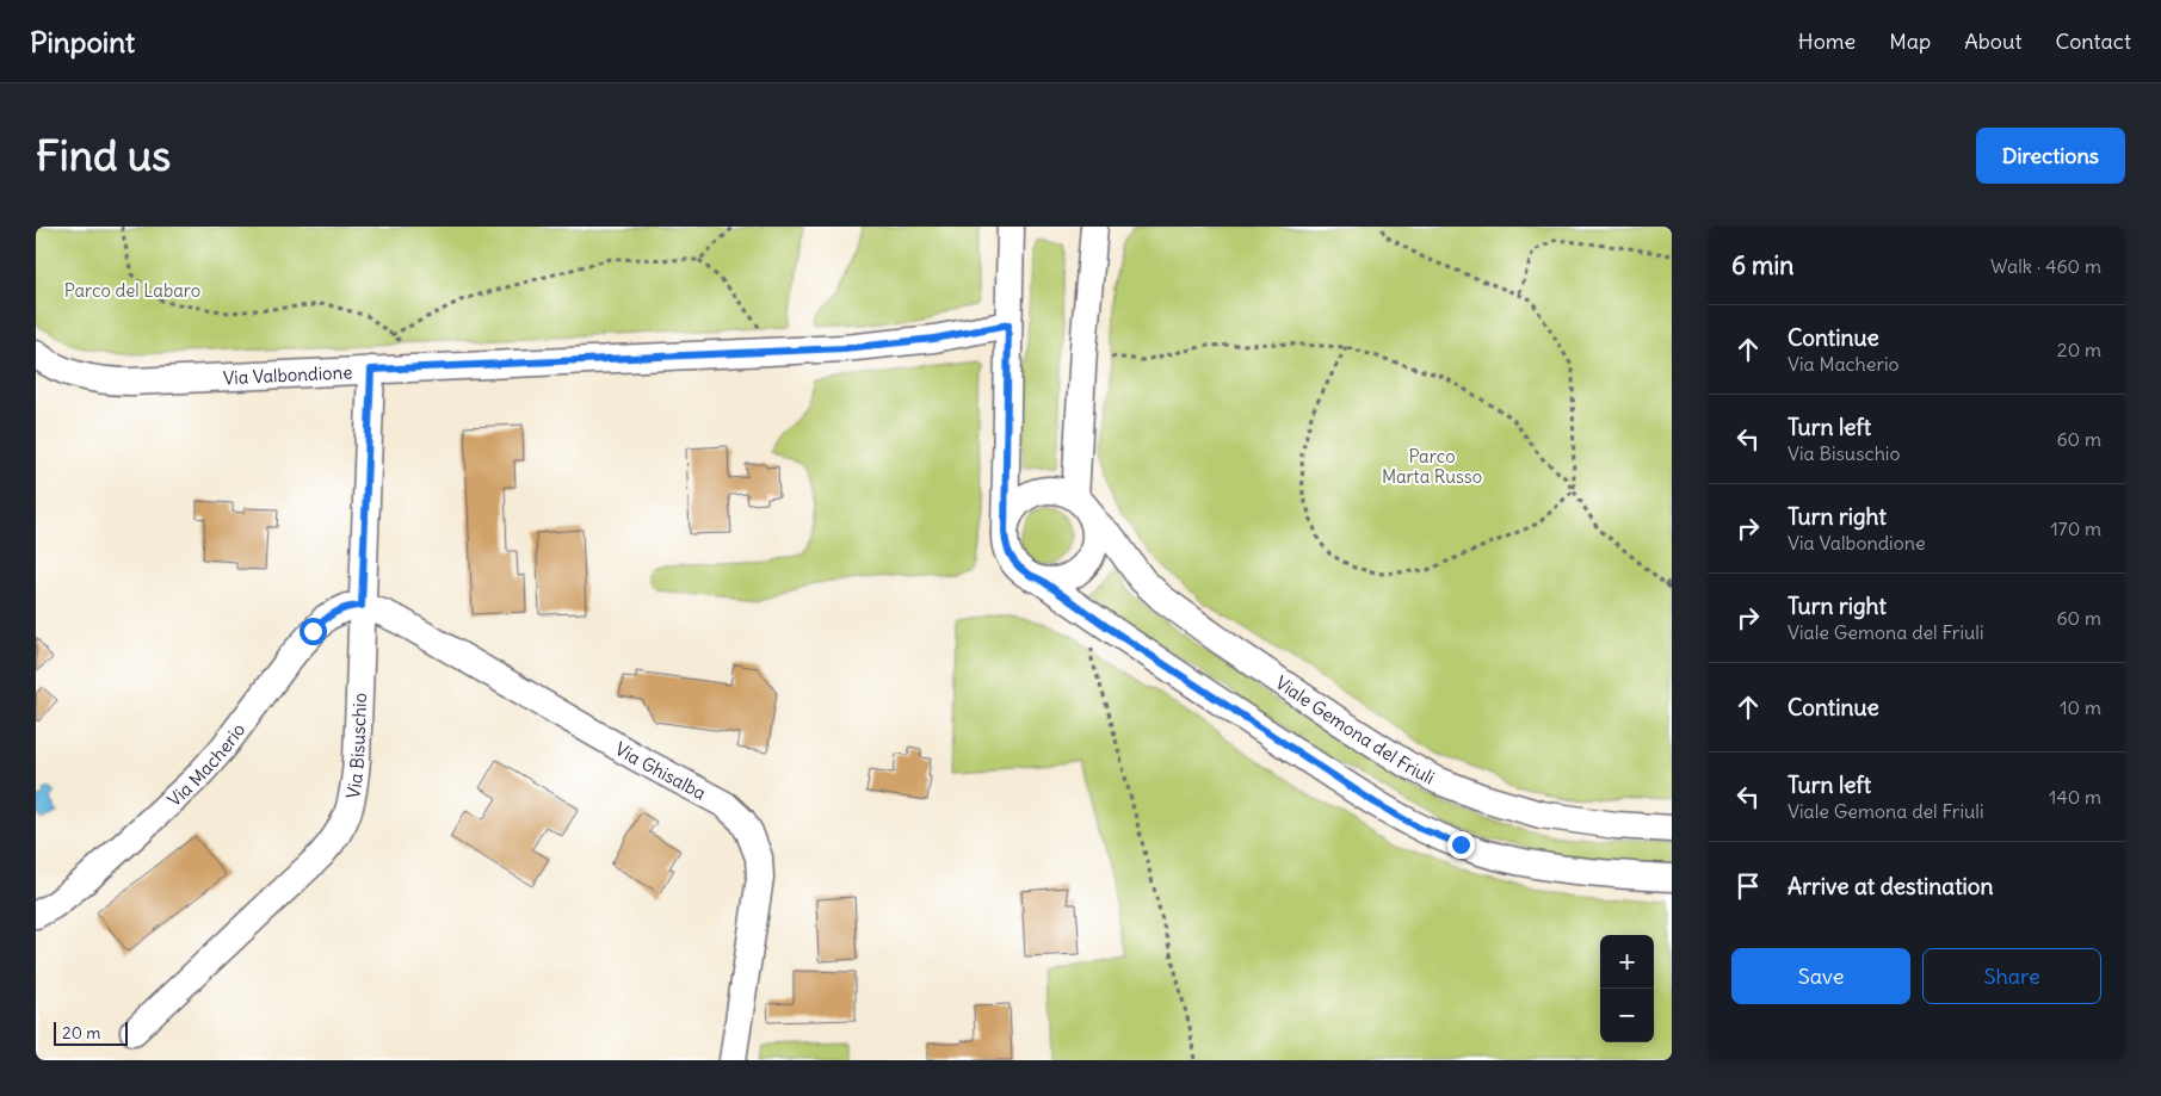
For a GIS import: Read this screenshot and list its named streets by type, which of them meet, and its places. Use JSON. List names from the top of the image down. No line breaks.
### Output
{"streets":{"street":["Via Valbondione","Viale Gemona del Friuli","Via Bisuschio","Via Macherio","Via Ghisalba"]},"crossings":[["Via Valbondione","Via Bisuschio"],["Via Bisuschio","Via Macherio"],["Via Bisuschio","Via Ghisalba"],["Via Macherio","Via Ghisalba"]],"parks":["Parco del Labaro","Parco Marta Russo"],"scale_bar":"20 m","page":{"header":"Pinpoint","nav":["Home","Map","About","Contact"],"buttons":["Directions",["Save","Share"]],"title":"Find us","heading":["6 min","Walk · 460 m"],"list":[["Continue","Via Macherio","20 m"],["Turn left","Via Bisuschio","60 m"],["Turn right","Via Valbondione","170 m"],["Turn right","Viale Gemona del Friuli","60 m"],["Continue","10 m"],["Turn left","Viale Gemona del Friuli","140 m"],"Arrive at destination"],"map_buttons":["+","−"],"scale":"20 m"}}
